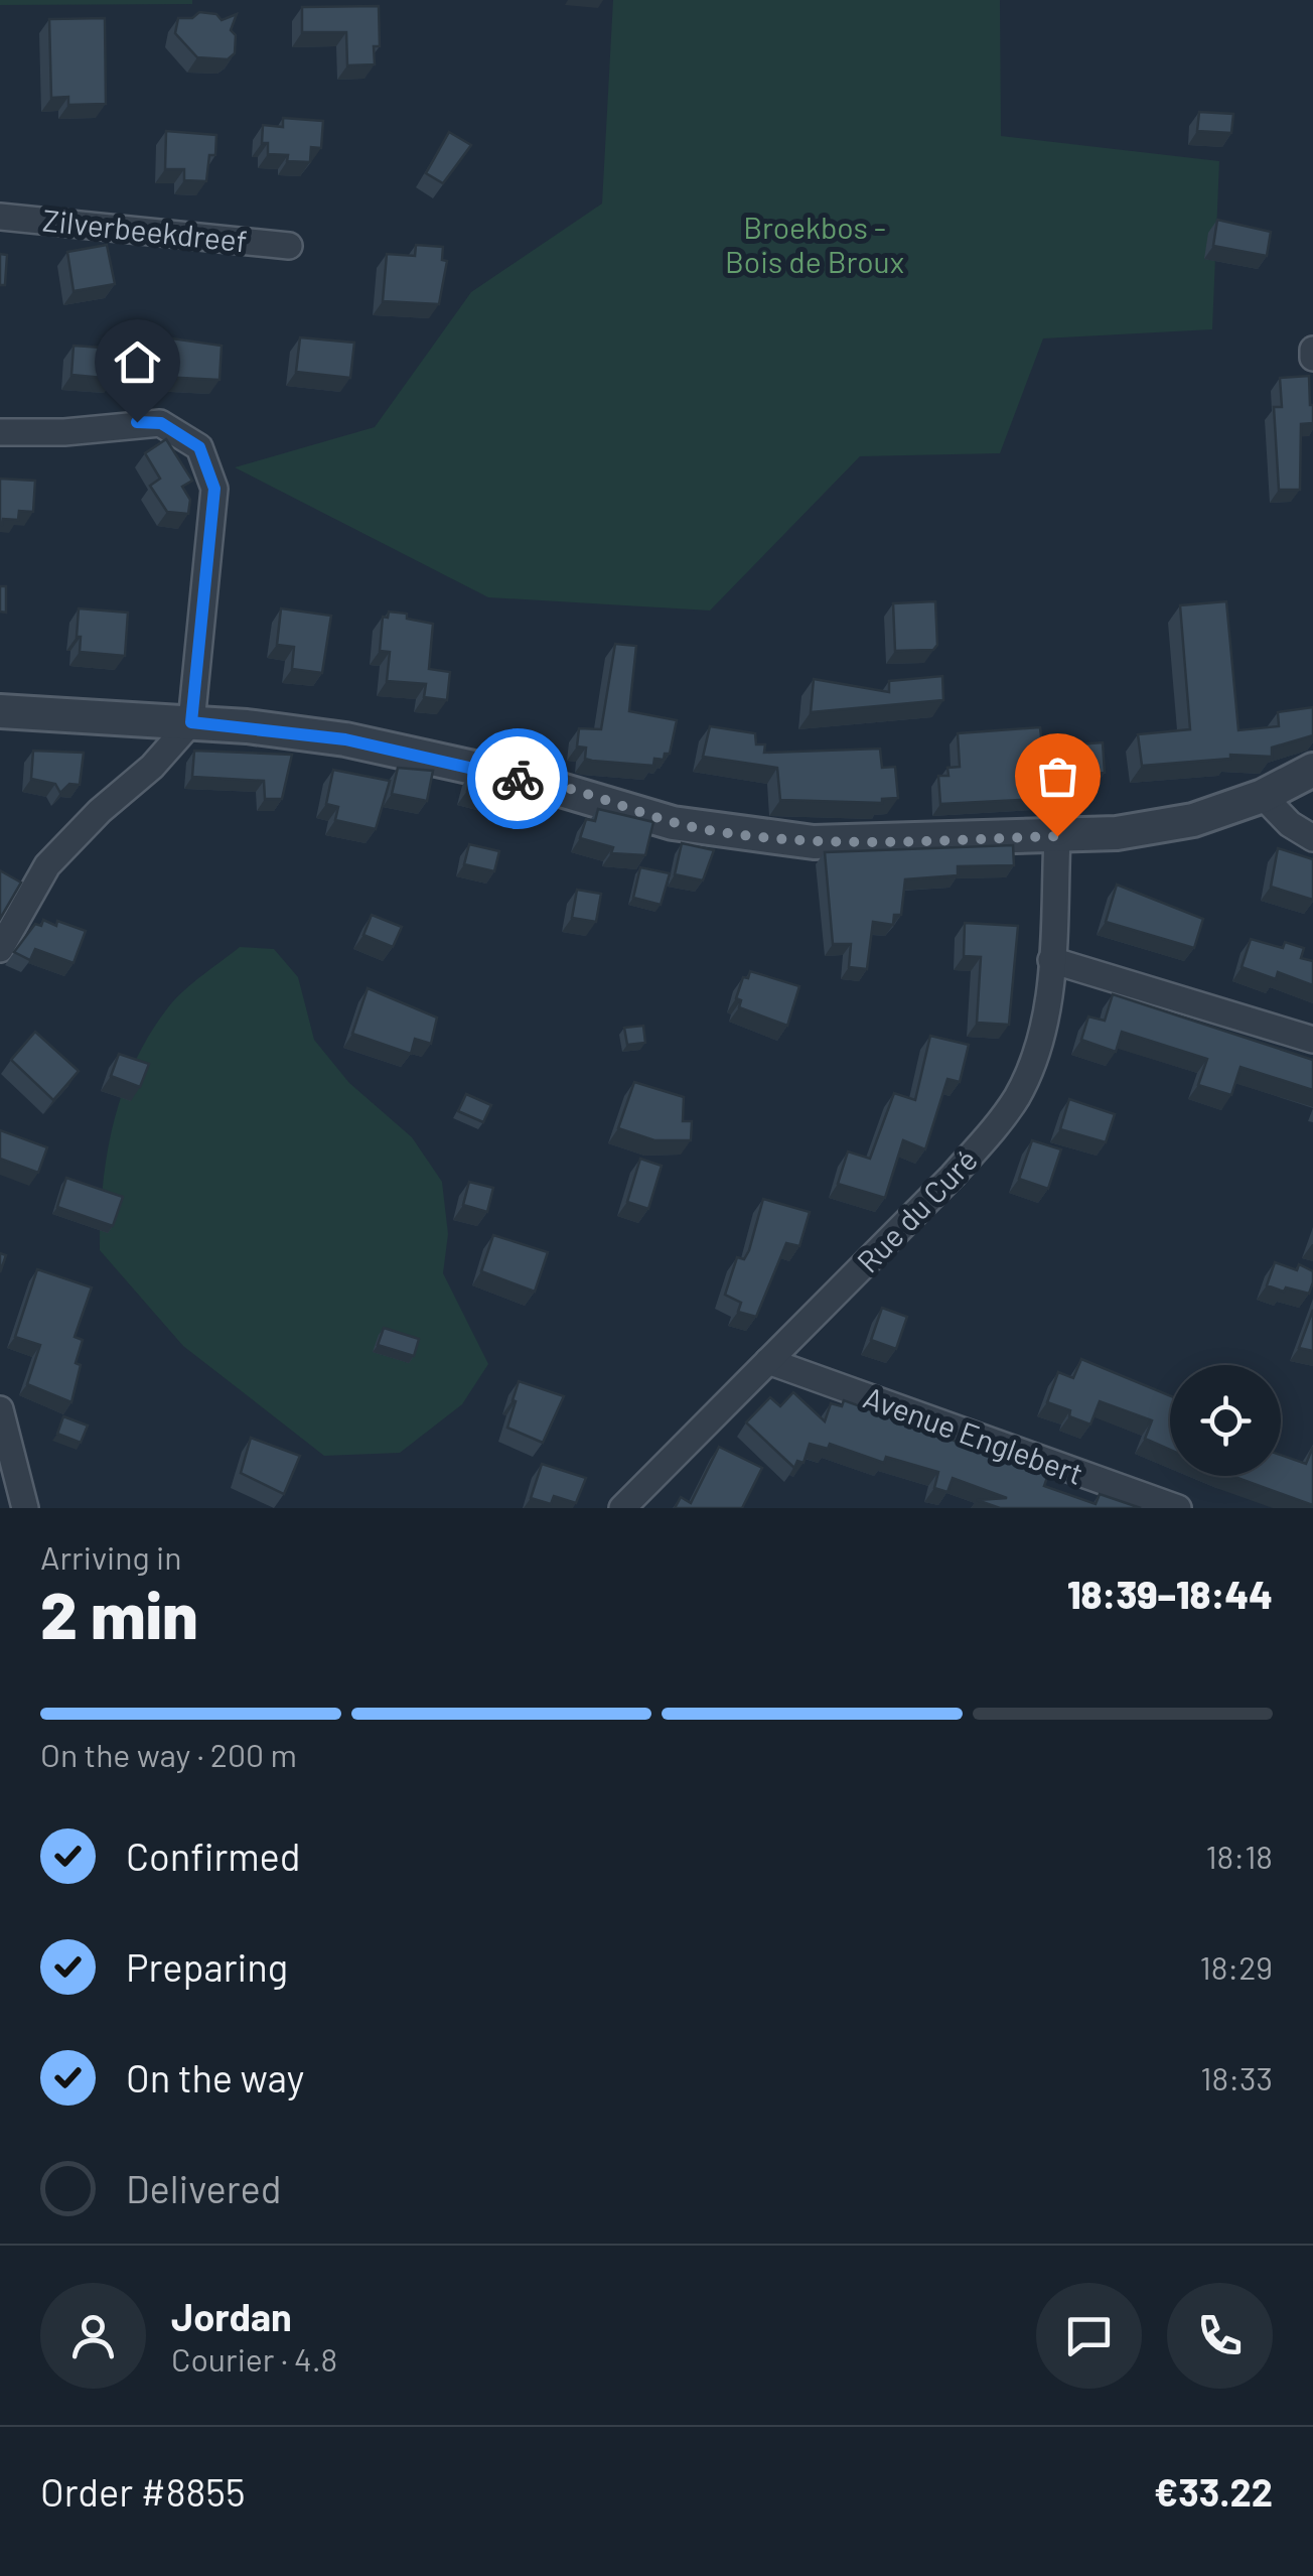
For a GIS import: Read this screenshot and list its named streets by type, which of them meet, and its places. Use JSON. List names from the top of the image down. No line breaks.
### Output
{"streets":{"street":["Zilverbeekdreef","Rue du Curé","Avenue Englebert"]},"crossings":[["Rue du Curé","Avenue Englebert"]],"parks":["Broekbos - Bois de Broux"],"page":{"heading":["2 min","Arriving in","18:39–18:44"],"panel":["Jordan","Courier · 4.8","Order #8855","€33.22"],"bar":"On the way · 200 m","list":[["Confirmed","18:18"],["Preparing","18:29"],["On the way","18:33"],"Delivered"]}}
